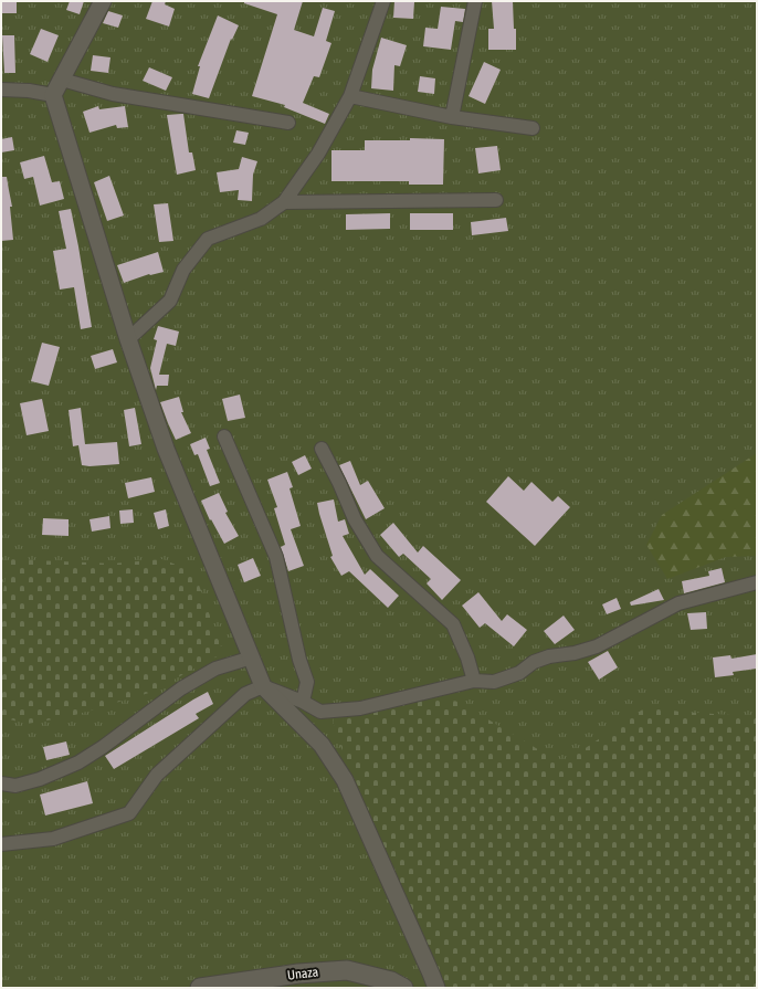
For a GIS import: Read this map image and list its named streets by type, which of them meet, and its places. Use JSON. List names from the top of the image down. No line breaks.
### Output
{"streets":{"main road":["Unaza"]}}
